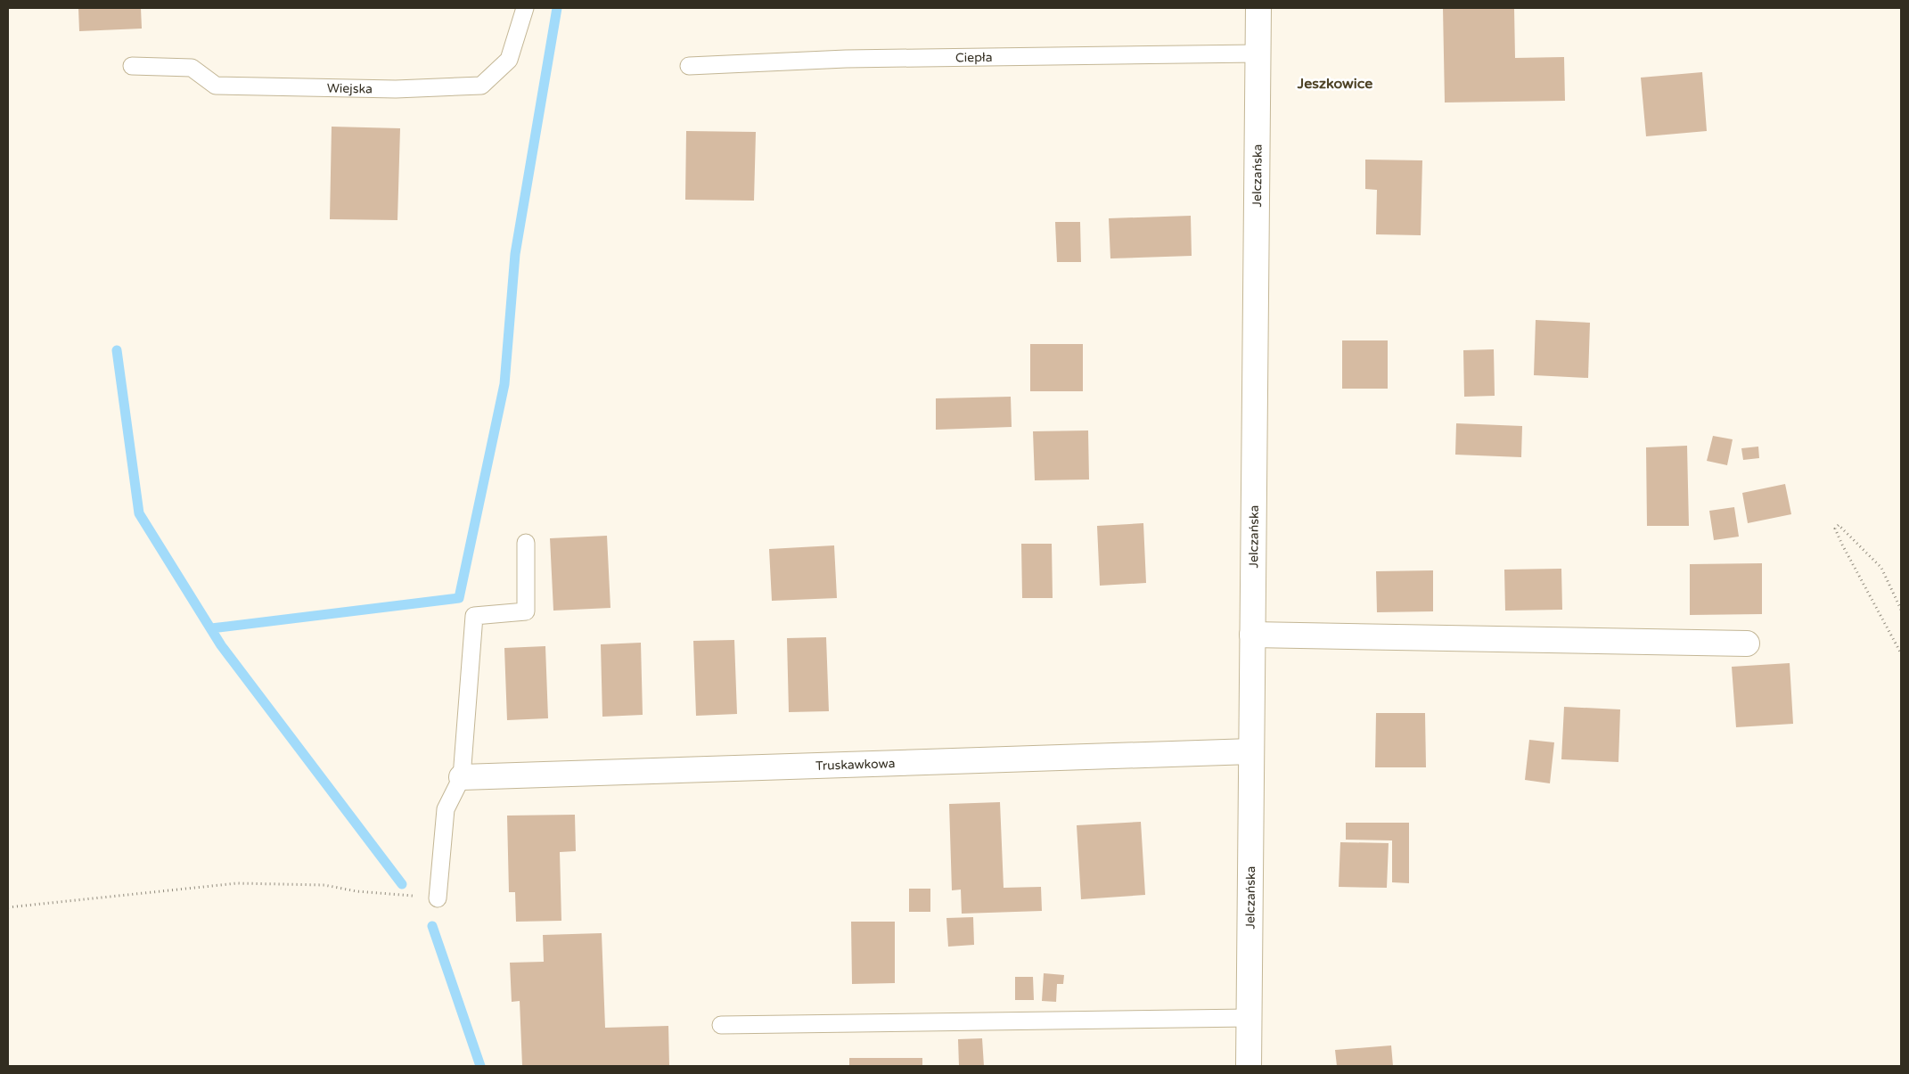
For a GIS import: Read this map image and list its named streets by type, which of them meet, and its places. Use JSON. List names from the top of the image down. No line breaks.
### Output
{"streets":{"street":["Jelczańska","Truskawkowa"],"lane":["Ciepła","Wiejska"]},"crossings":[["Ciepła","Jelczańska"],["Jelczańska","Truskawkowa"]],"districts":["Jeszkowice"]}
